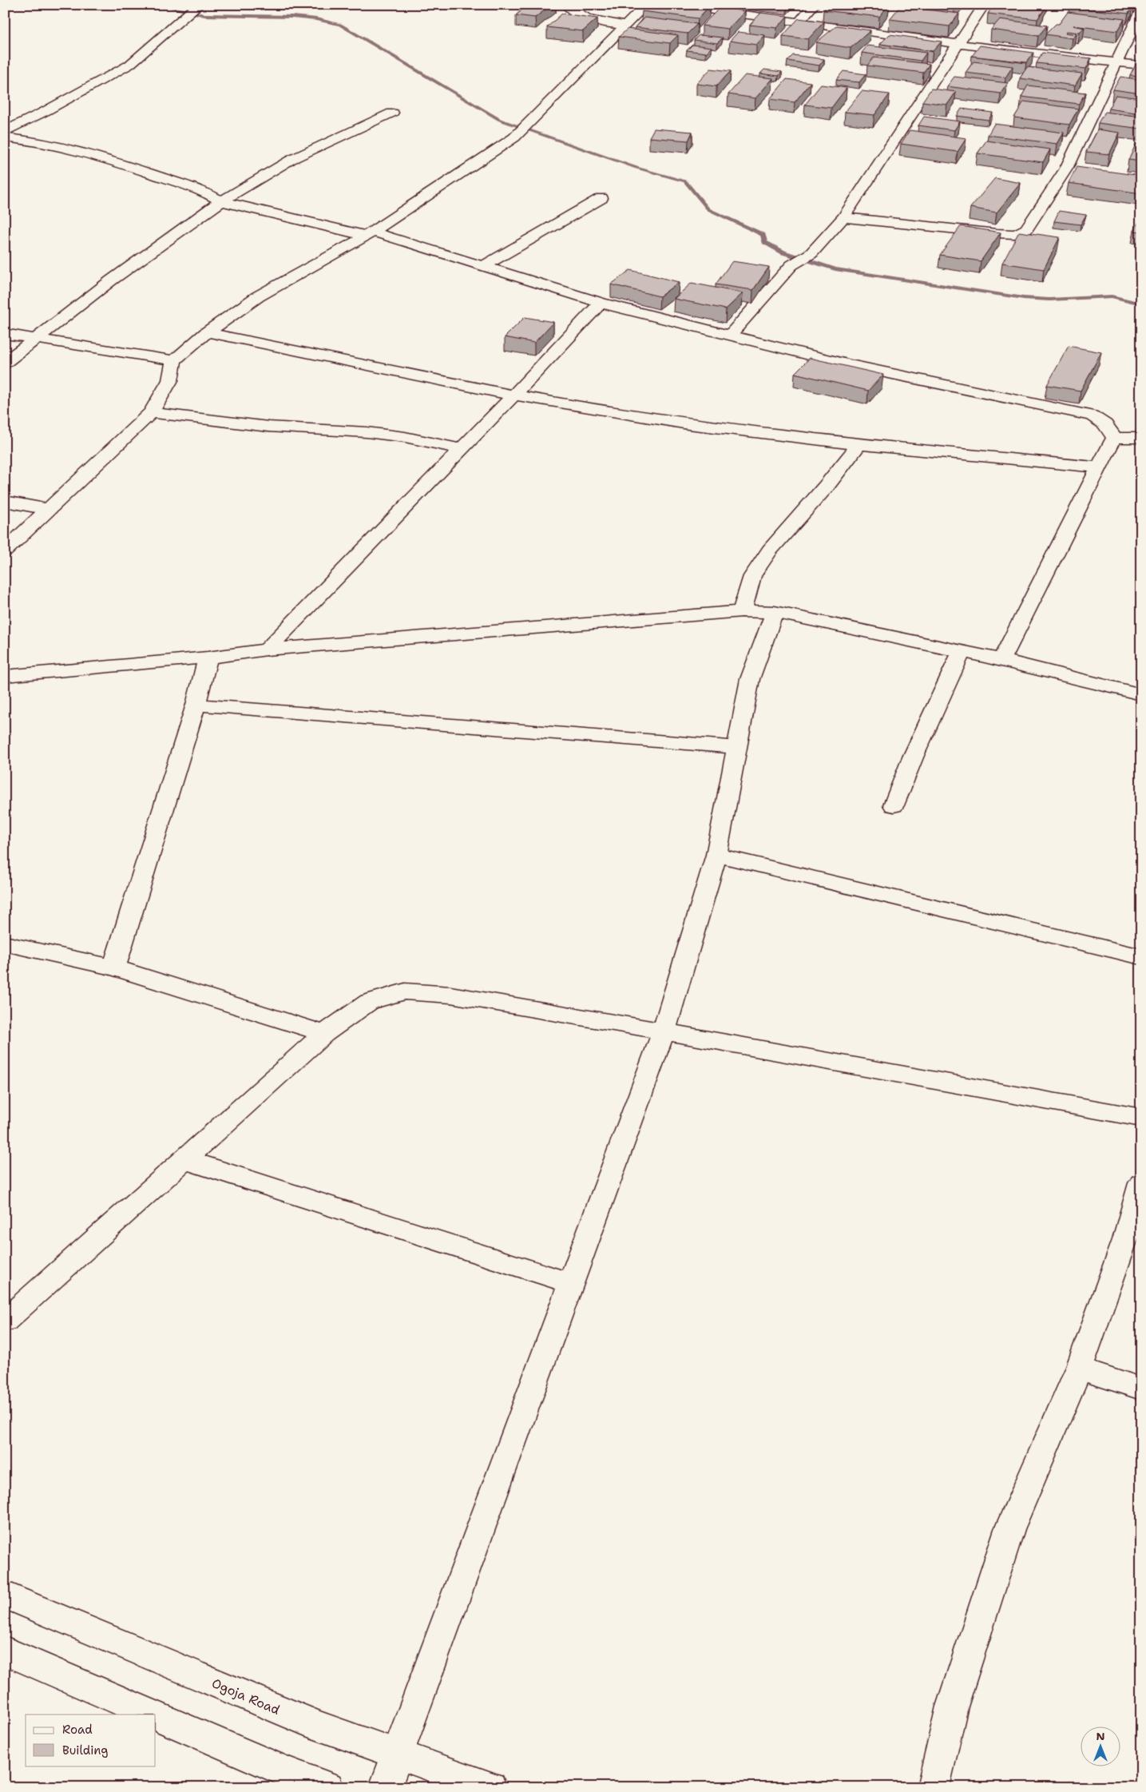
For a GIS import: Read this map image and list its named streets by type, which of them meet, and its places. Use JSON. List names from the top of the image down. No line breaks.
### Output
{"streets":{"street":["Ogoja Road"]},"legend":["Road","Building"],"north":"top"}
